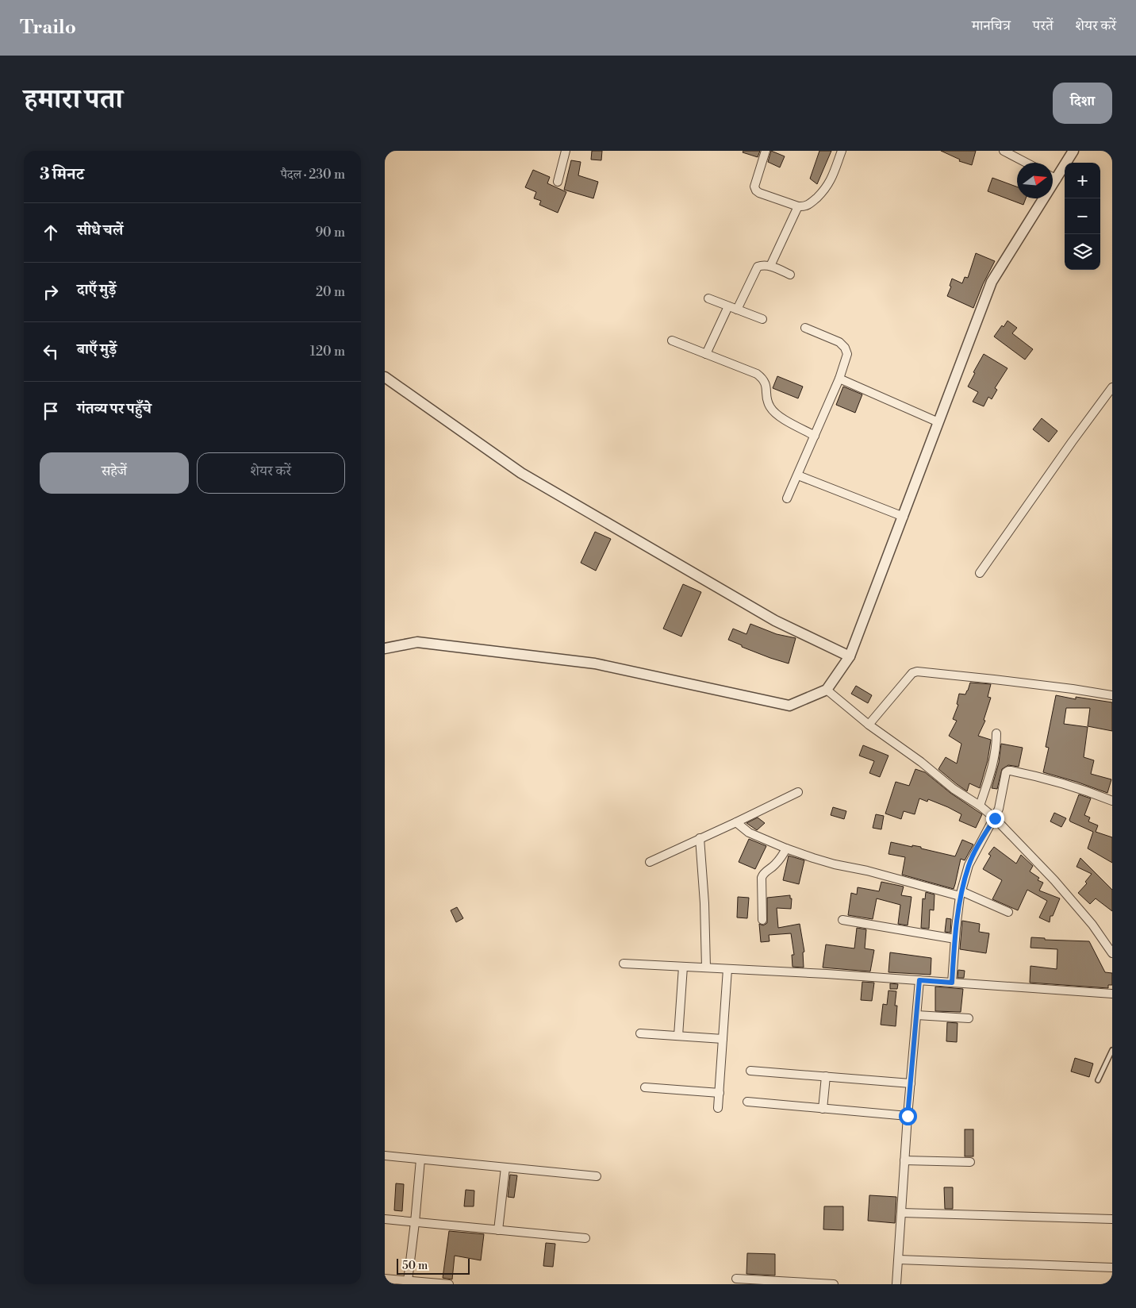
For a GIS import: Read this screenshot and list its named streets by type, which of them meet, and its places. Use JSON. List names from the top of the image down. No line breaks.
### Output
{"scale_bar":"50 m","north":"right","page":{"header":"Trailo","nav":["मानचित्र","परतें","शेयर करें"],"title":"हमारा पता","buttons":["दिशा",["सहेजें","शेयर करें"]],"heading":["3 मिनट","पैदल · 230 m"],"map_buttons":["+","−"],"list":[["सीधे चलें","90 m"],["दाएँ मुड़ें","20 m"],["बाएँ मुड़ें","120 m"],"गंतव्य पर पहुँचे"],"scale":"50 m"}}
